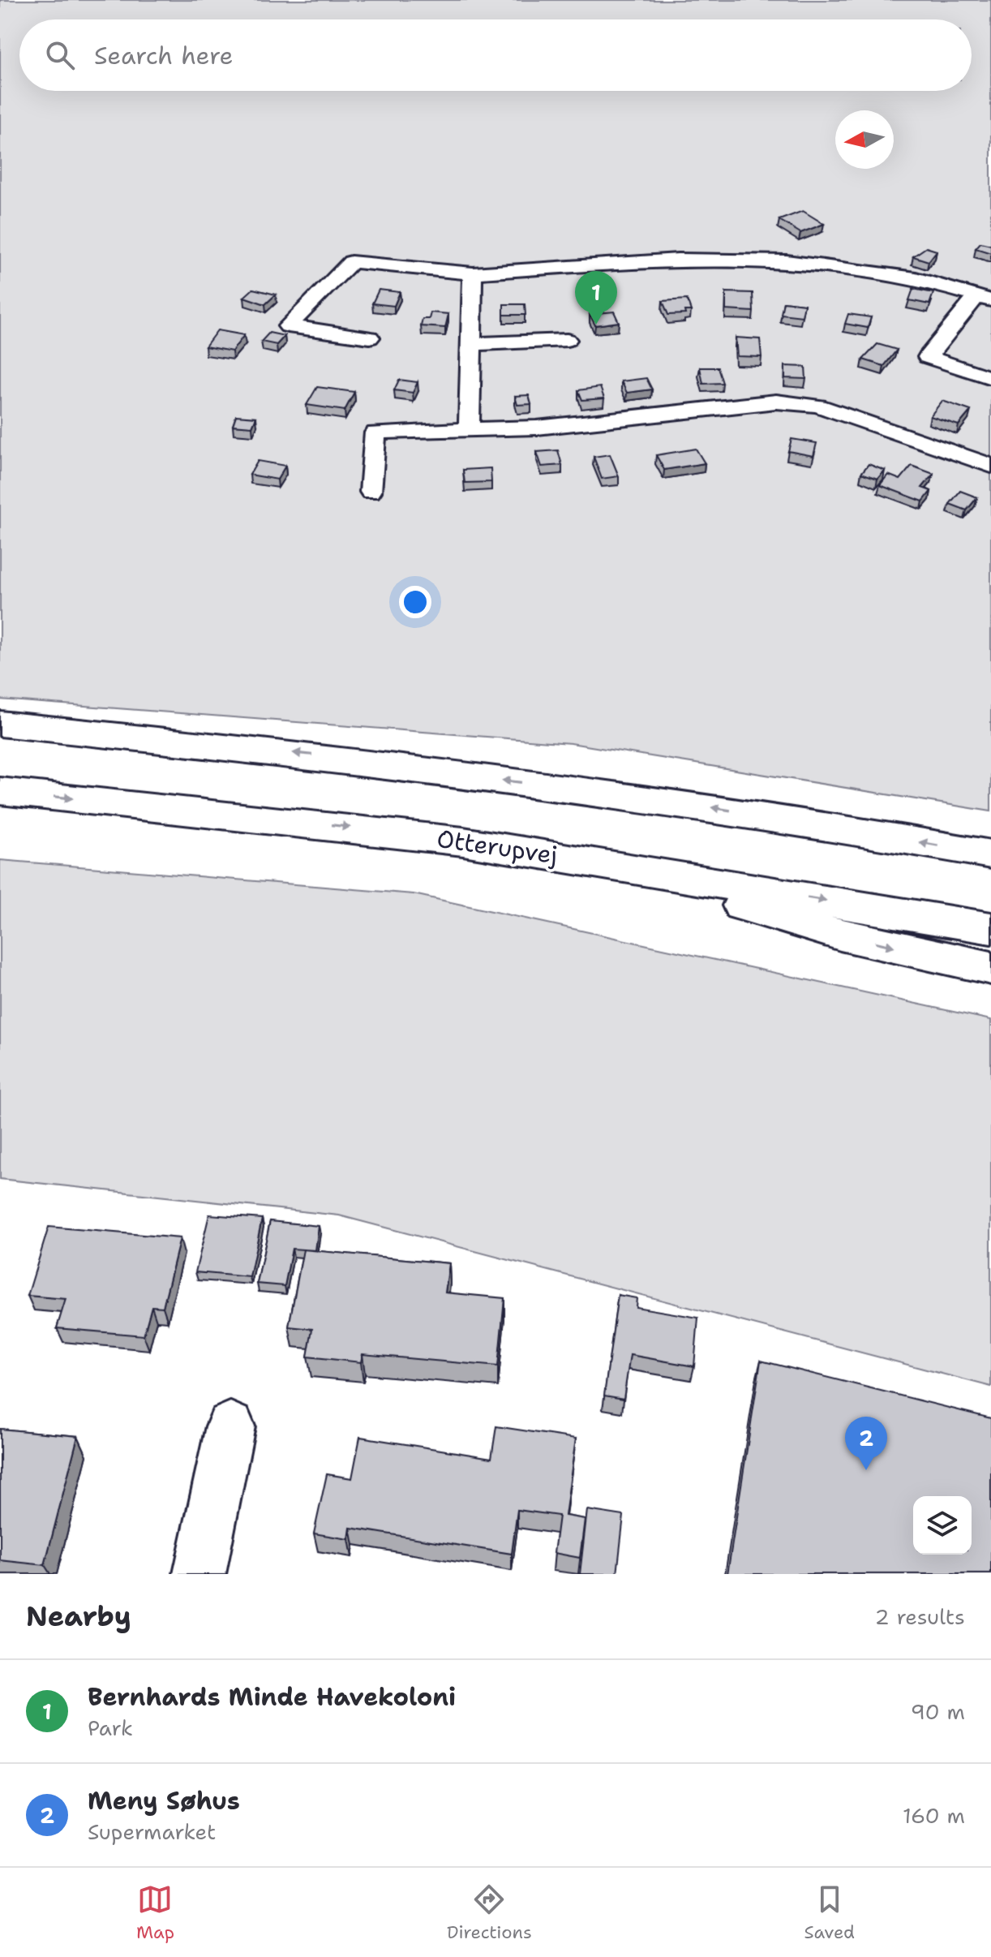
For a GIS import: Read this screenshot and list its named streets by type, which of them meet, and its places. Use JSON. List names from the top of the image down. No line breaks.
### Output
{"streets":{"main road":["Otterupvej"]},"north":"left","page":{"search":"Search here","pins":["1","2"],"heading":["Nearby","2 results"],"list":[{"mark":"1","name":"Bernhards Minde Havekoloni","note":"Park","value":"90 m"},{"mark":"2","name":"Meny Søhus","note":"Supermarket","value":"160 m"}],"nav":["Map","Directions","Saved"]}}
